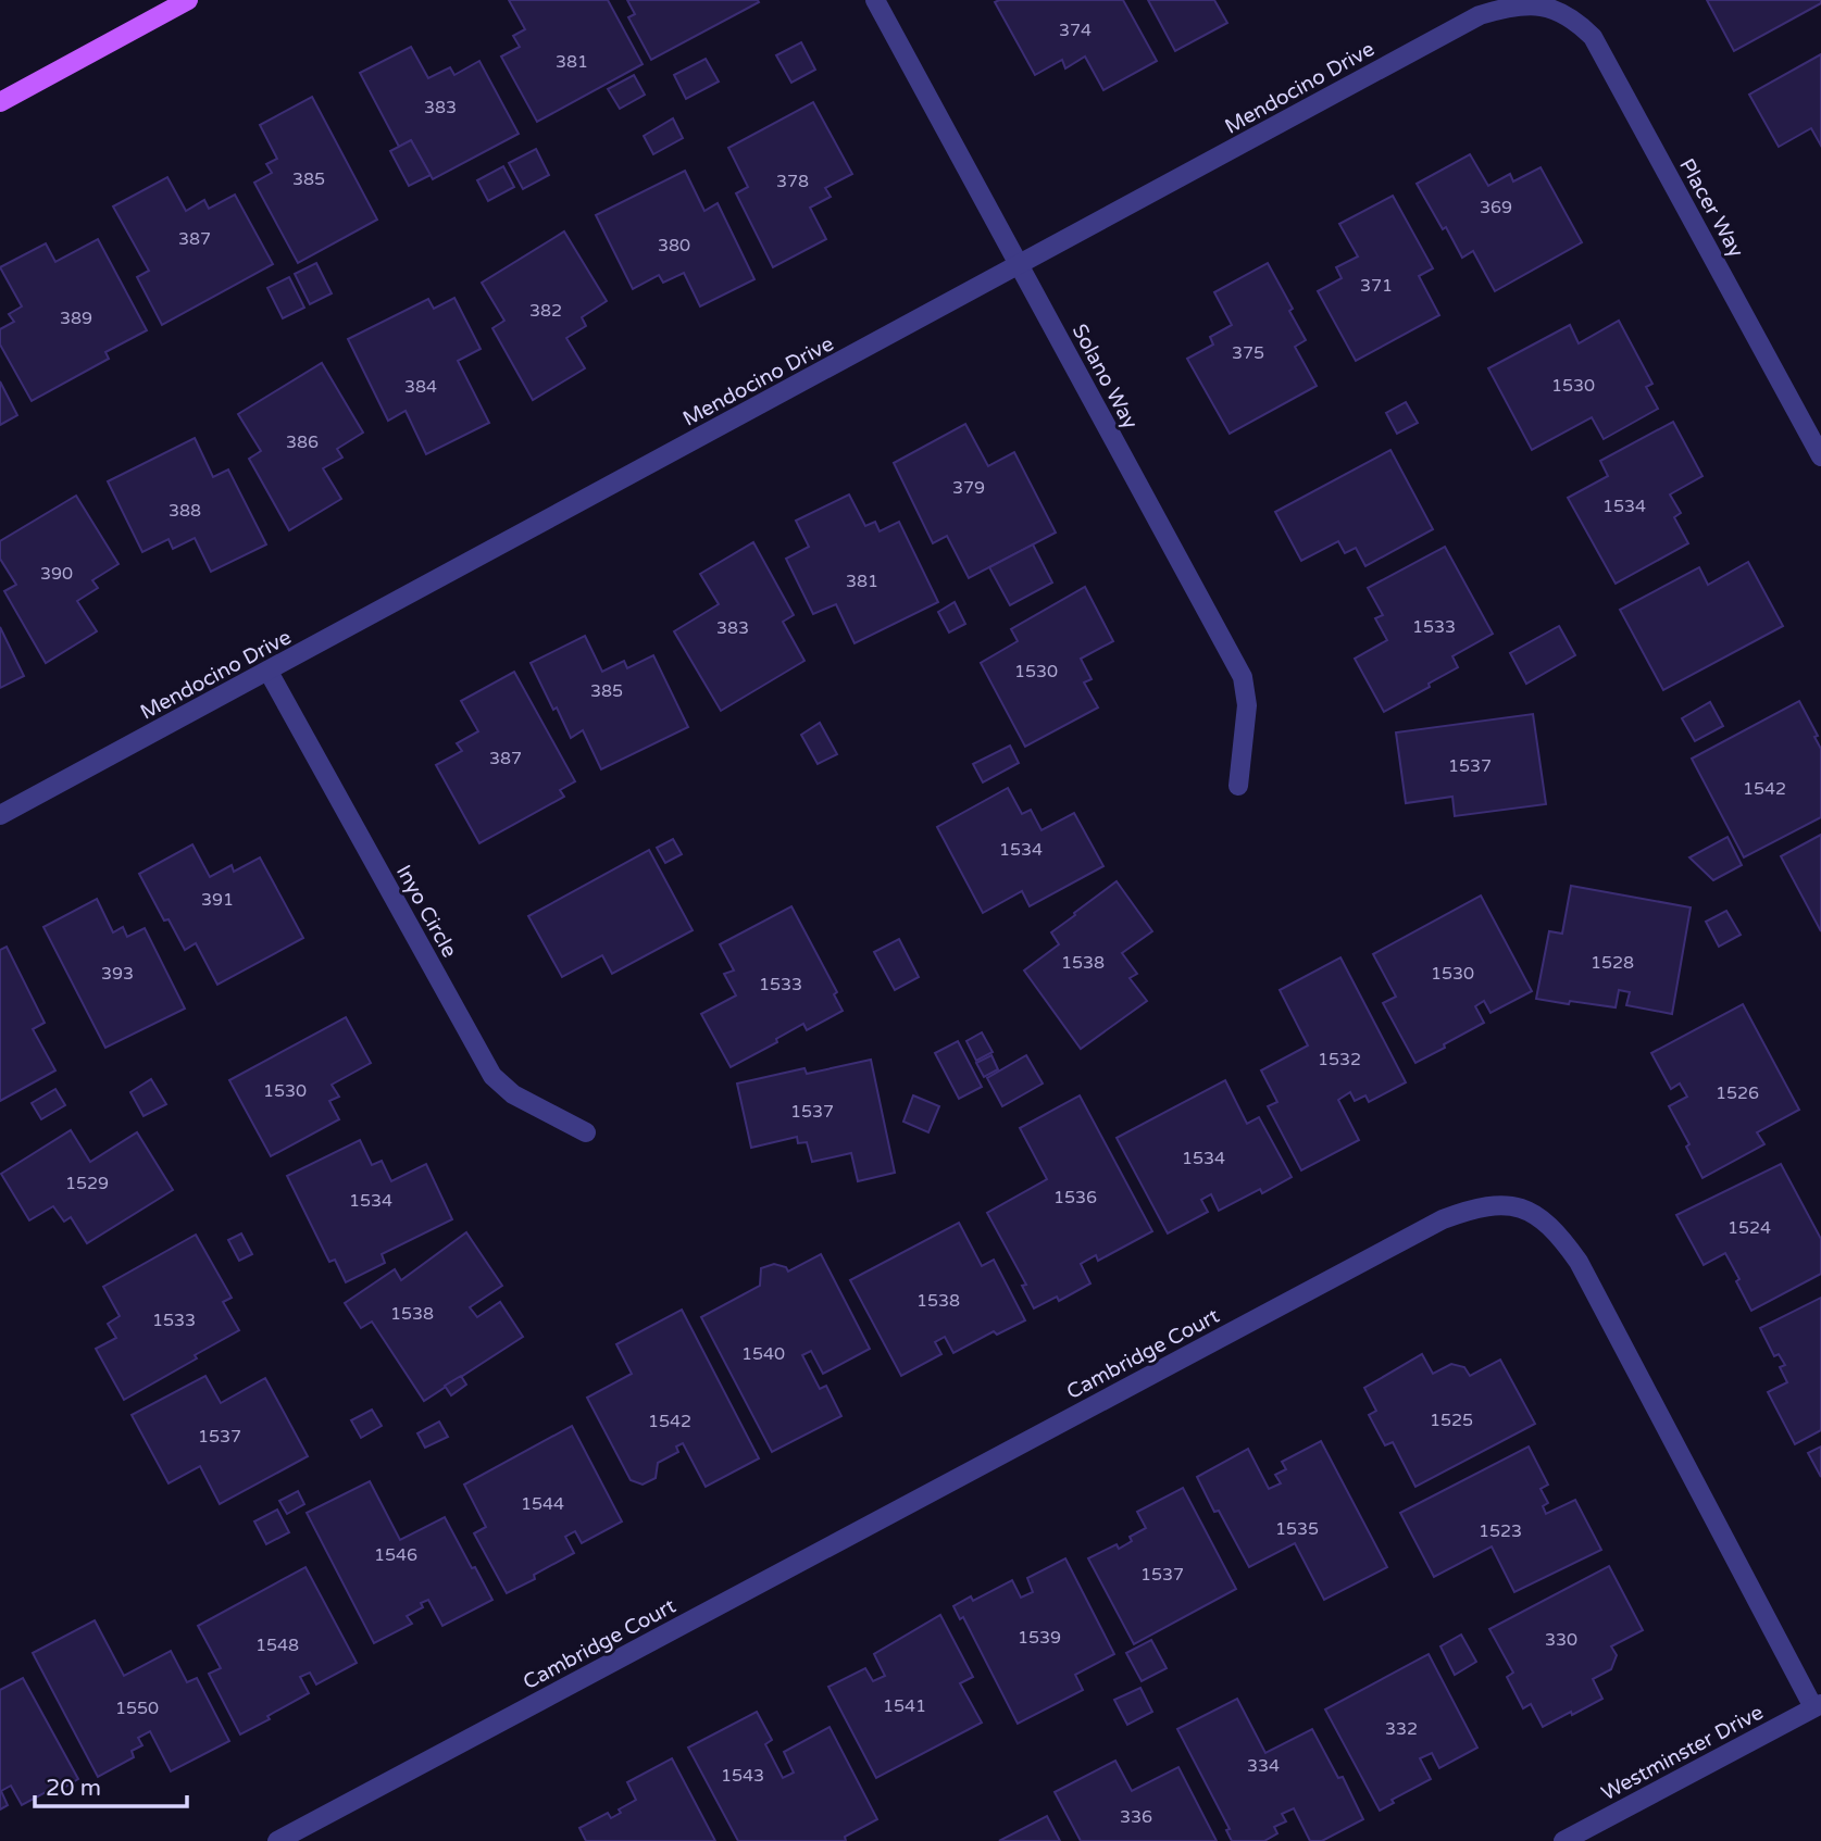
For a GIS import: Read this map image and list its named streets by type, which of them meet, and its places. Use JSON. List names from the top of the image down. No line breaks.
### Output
{"streets":{"street":["Mendocino Drive","Placer Way","Solano Way","Inyo Circle","Cambridge Court","Westminster Drive"]},"crossings":[["Mendocino Drive","Placer Way"],["Mendocino Drive","Solano Way"],["Mendocino Drive","Inyo Circle"],["Cambridge Court","Westminster Drive"]],"house_numbers":["374","381","383","385","378","369","387","380","371","382","389","375","1530","384","386","379","1534","388","390","381","1533","383","1530","385","387","1537","1542","1534","391","1538","1528","393","1530","1533","1532","1530","1526","1537","1534","1529","1536","1534","1524","1538","1538","1533","1540","1525","1542","1537","1544","1535","1523","1546","1537","1539","330","1548","1541","1550","332","334","1543","336"],"scale_bar":"20 m"}
